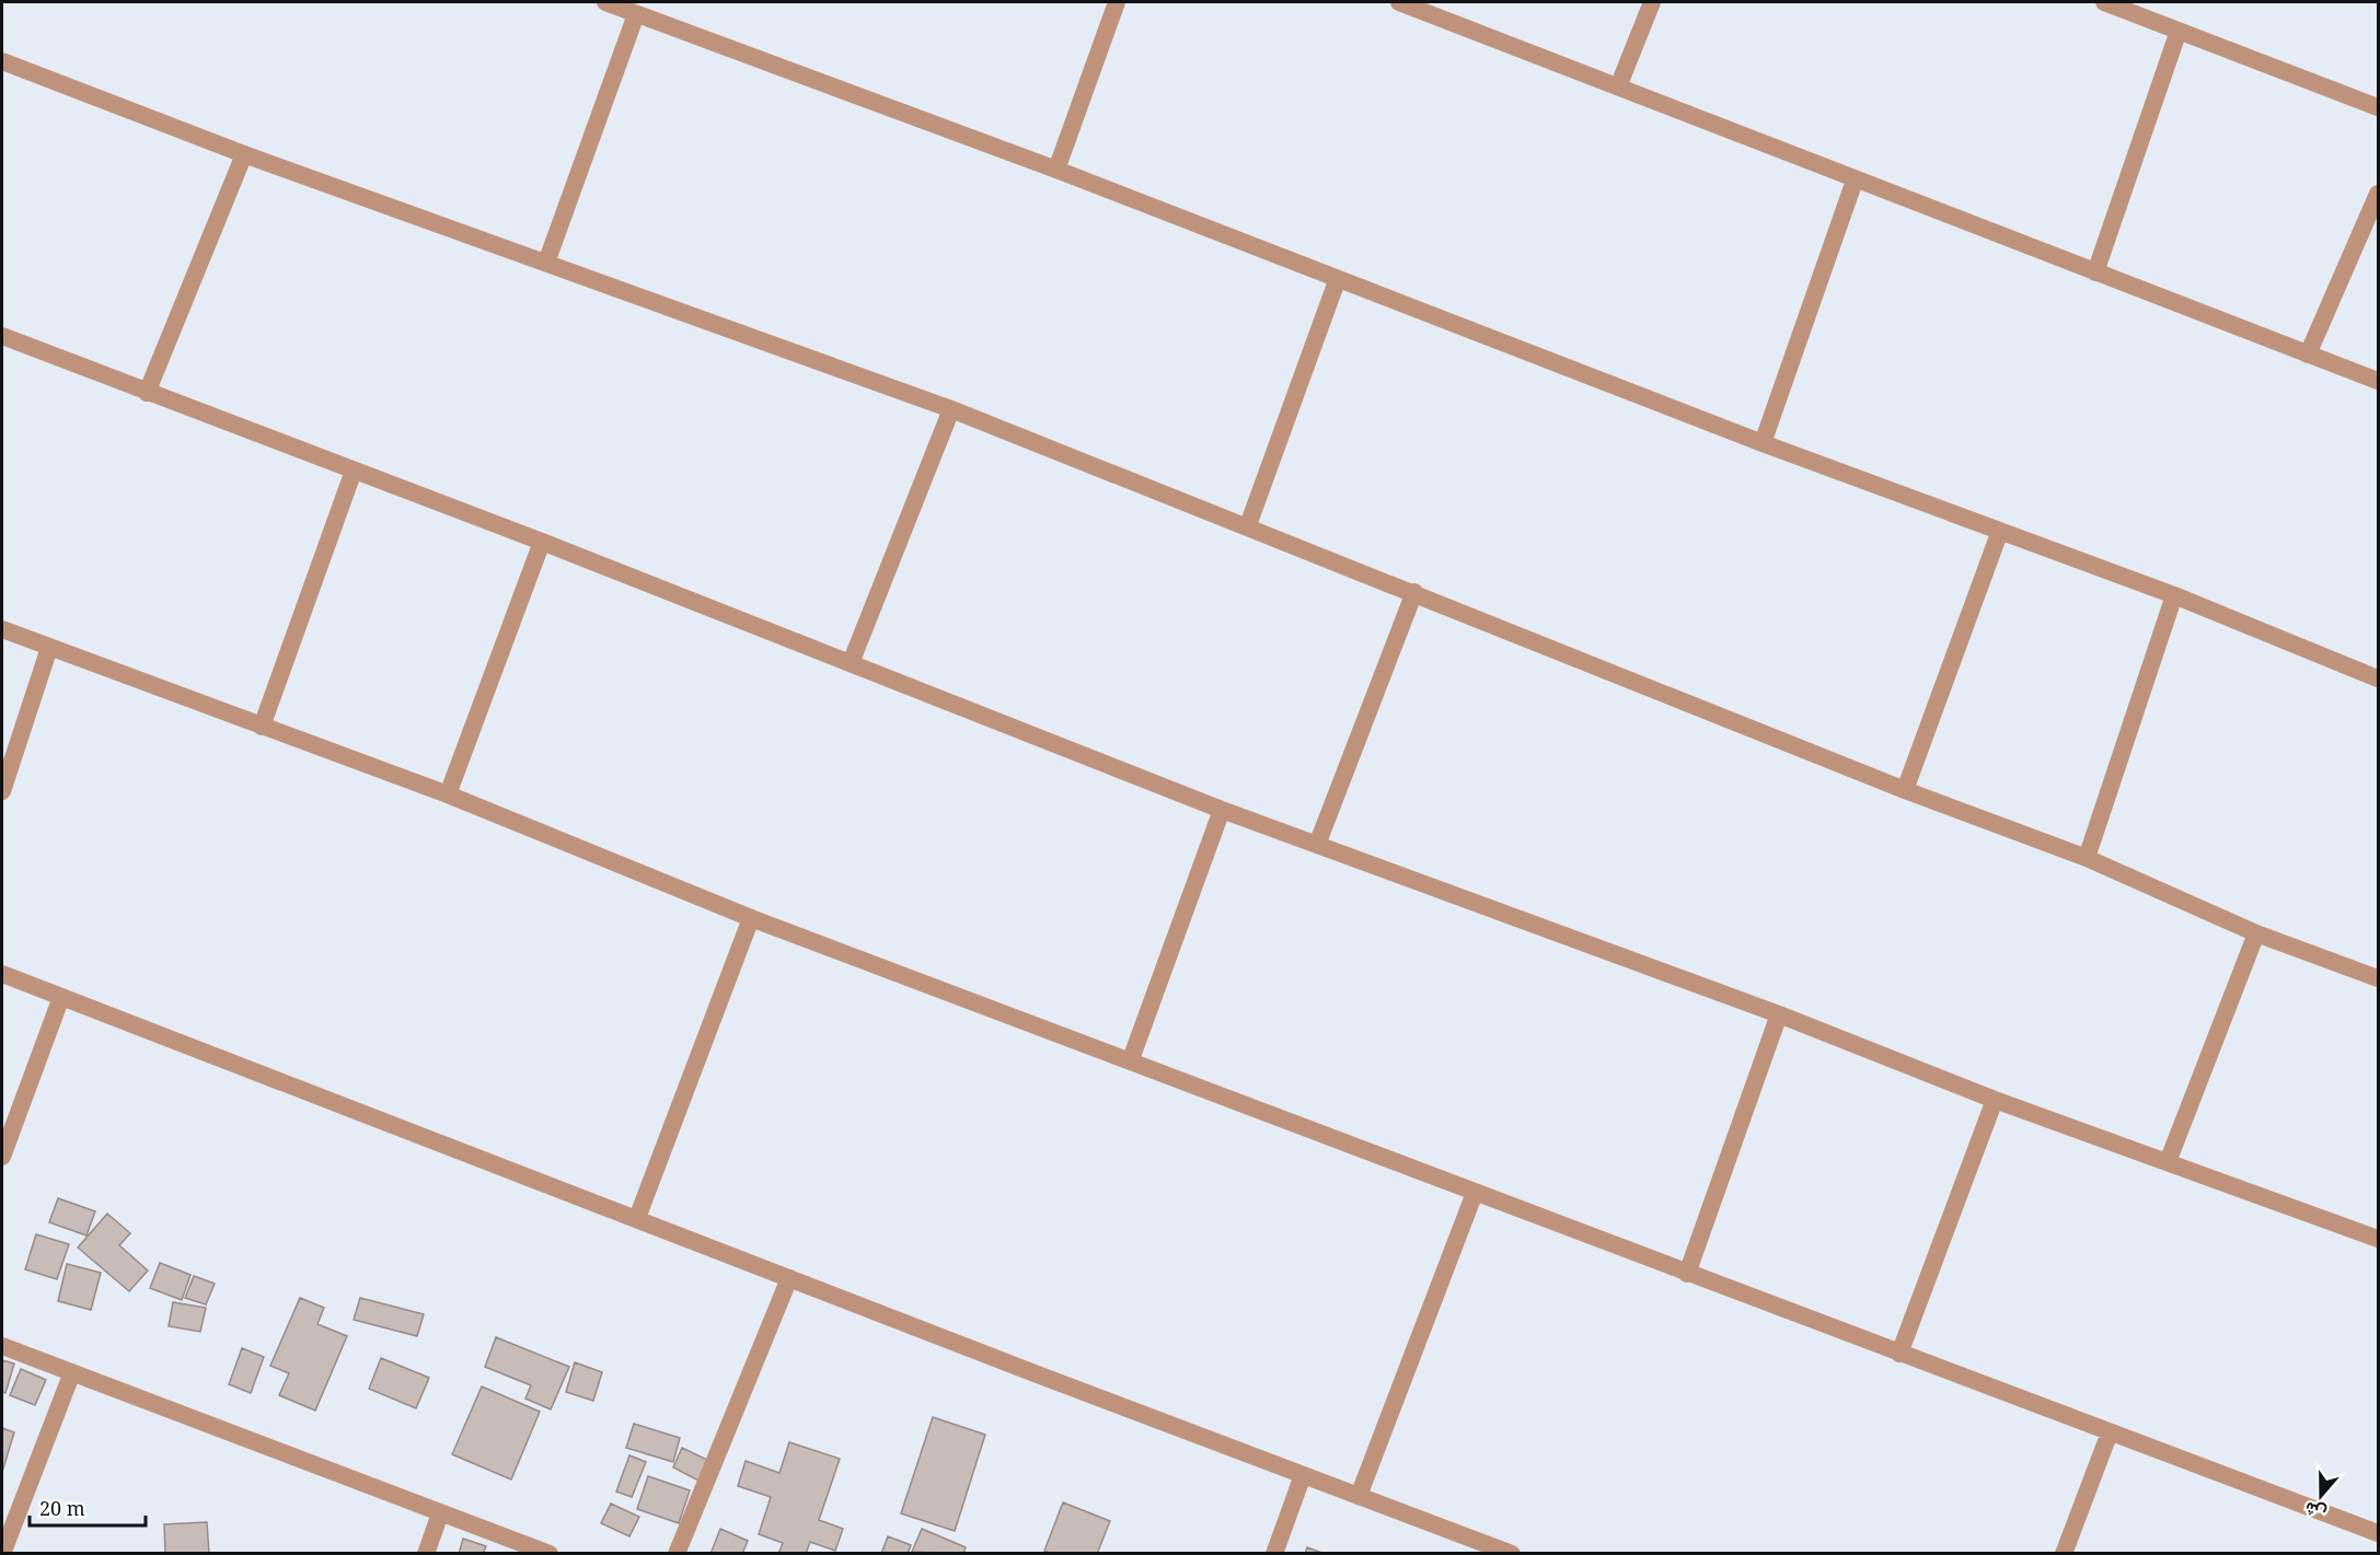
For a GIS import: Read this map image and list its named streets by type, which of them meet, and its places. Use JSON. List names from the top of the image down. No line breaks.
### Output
{"scale_bar":"20 m","north":"bottom"}
